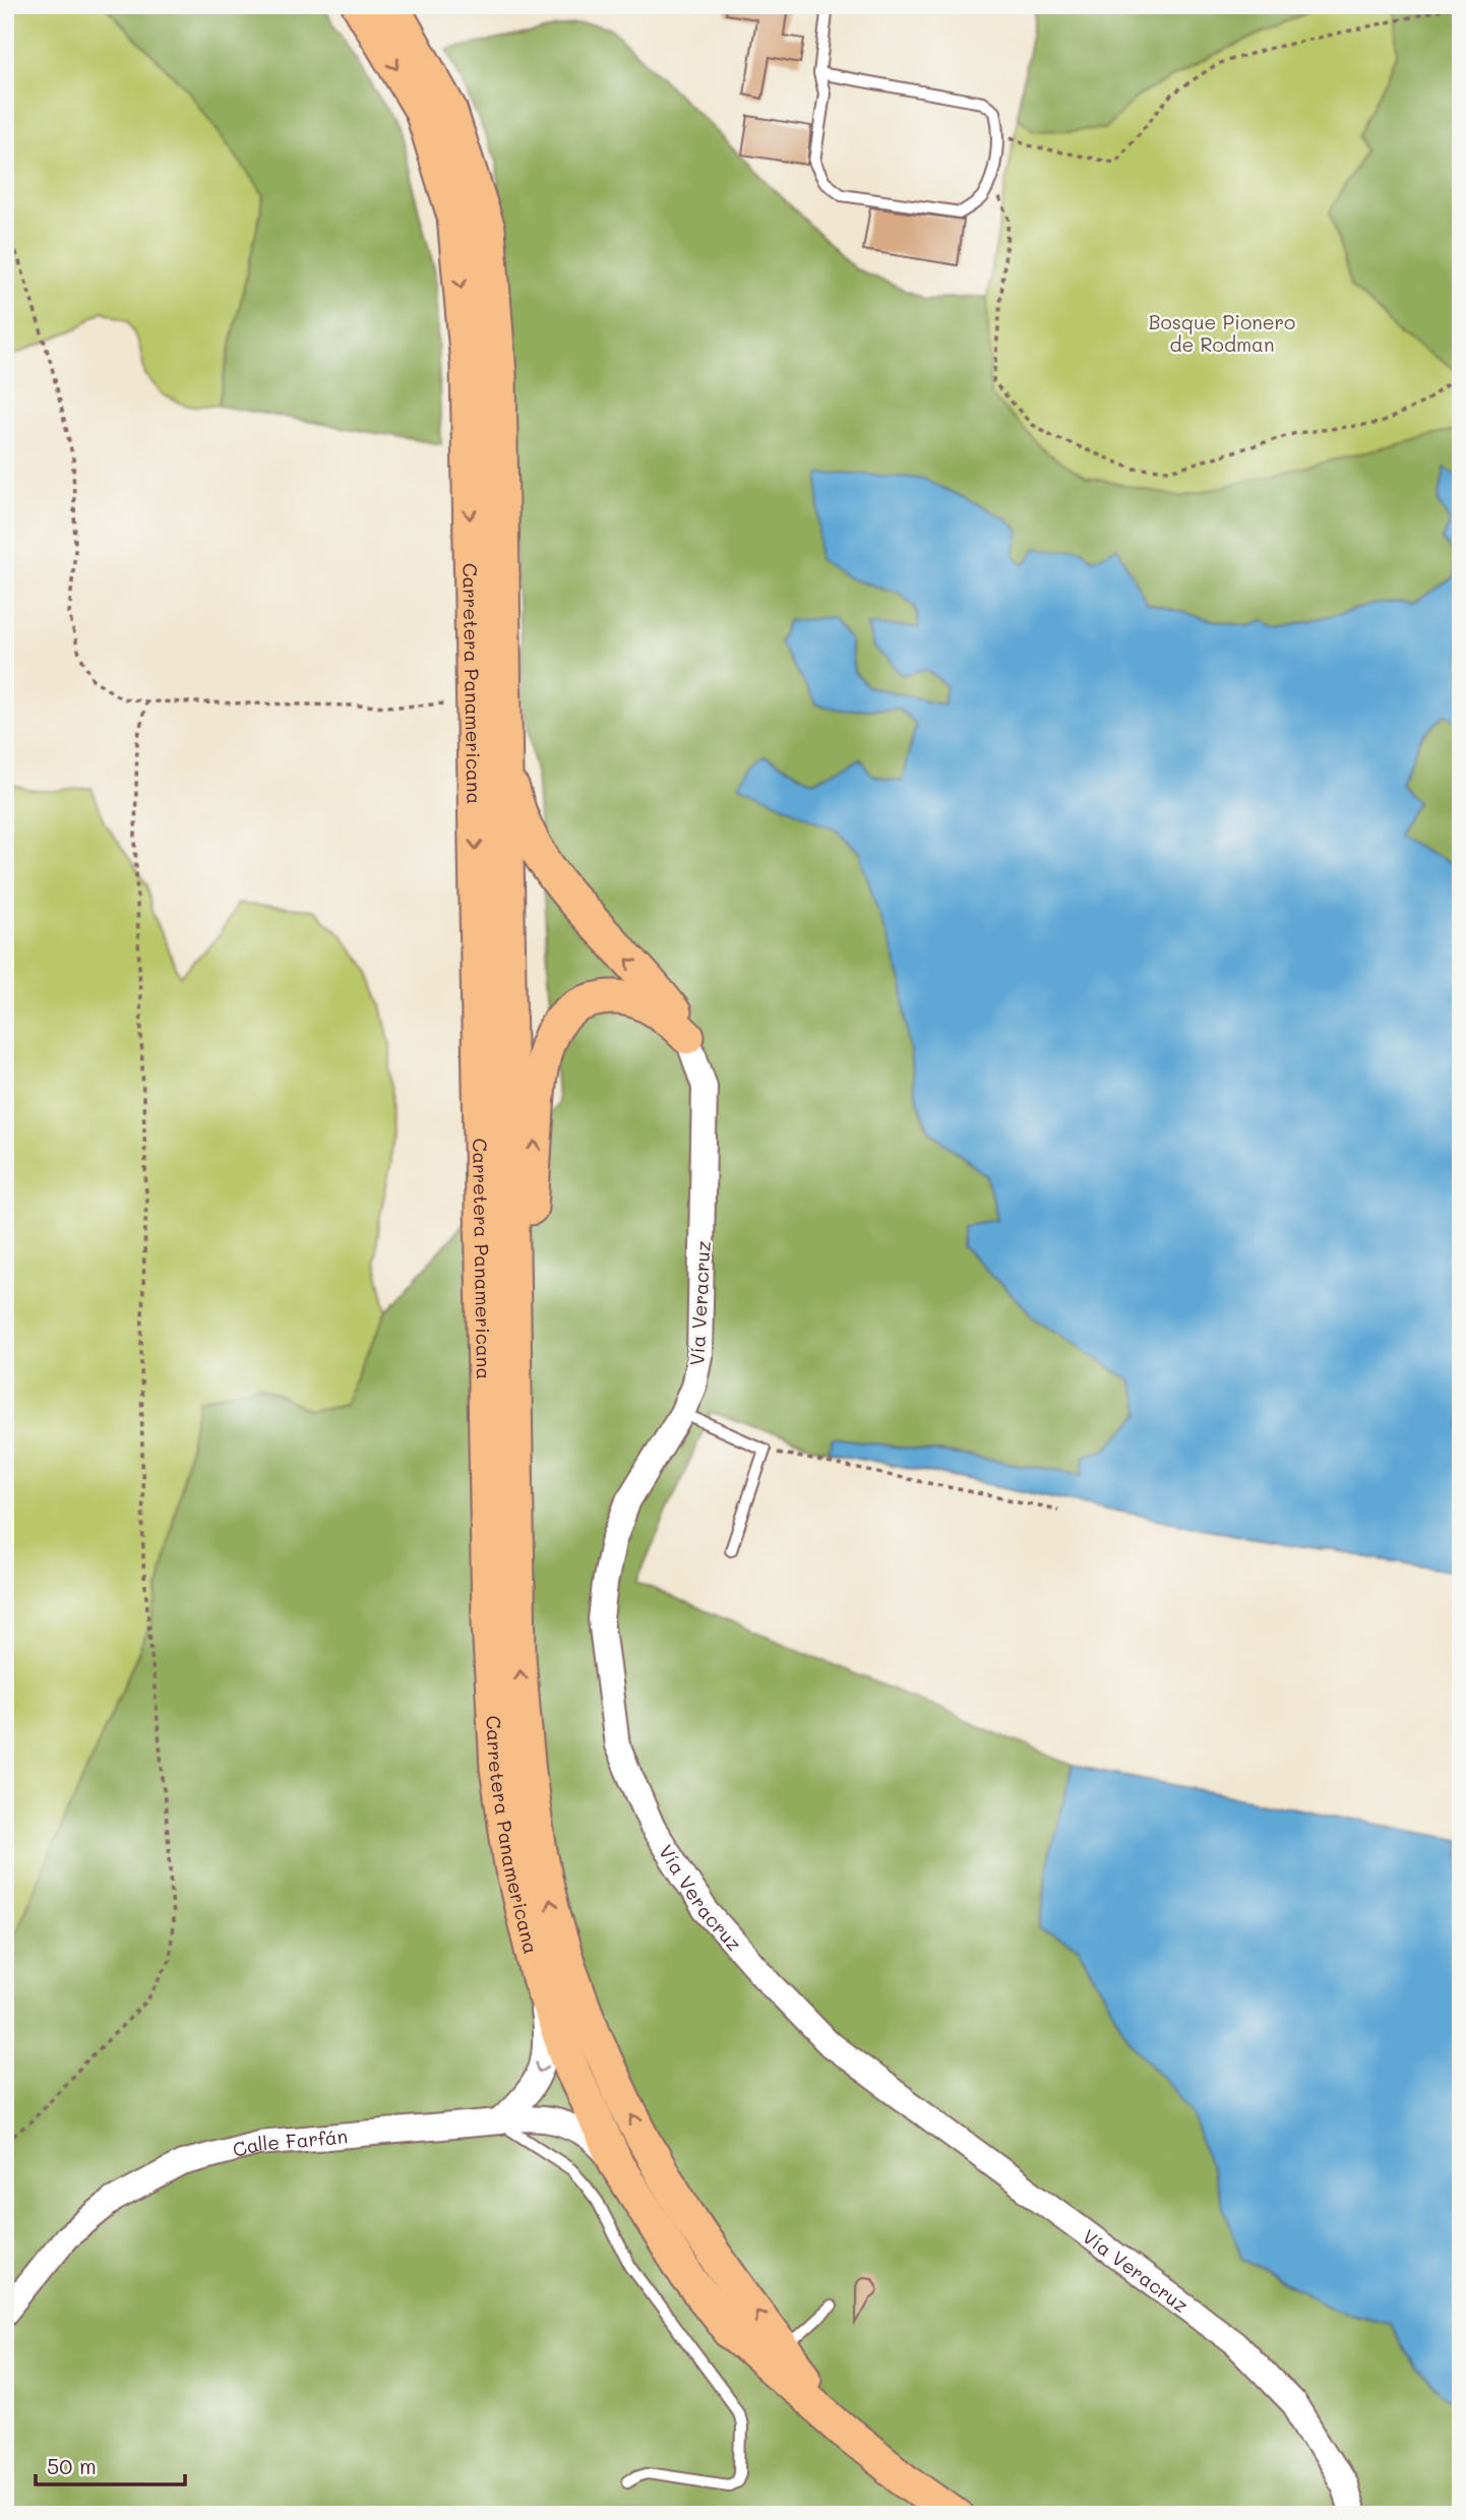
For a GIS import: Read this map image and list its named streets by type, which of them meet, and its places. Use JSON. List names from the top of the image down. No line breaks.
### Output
{"streets":{"highway":["Carretera Panamericana"],"street":["Vía Veracruz","Calle Farfán"]},"crossings":[["Carretera Panamericana","Calle Farfán"]],"parks":["Bosque Pionero de Rodman"],"scale_bar":"50 m"}
